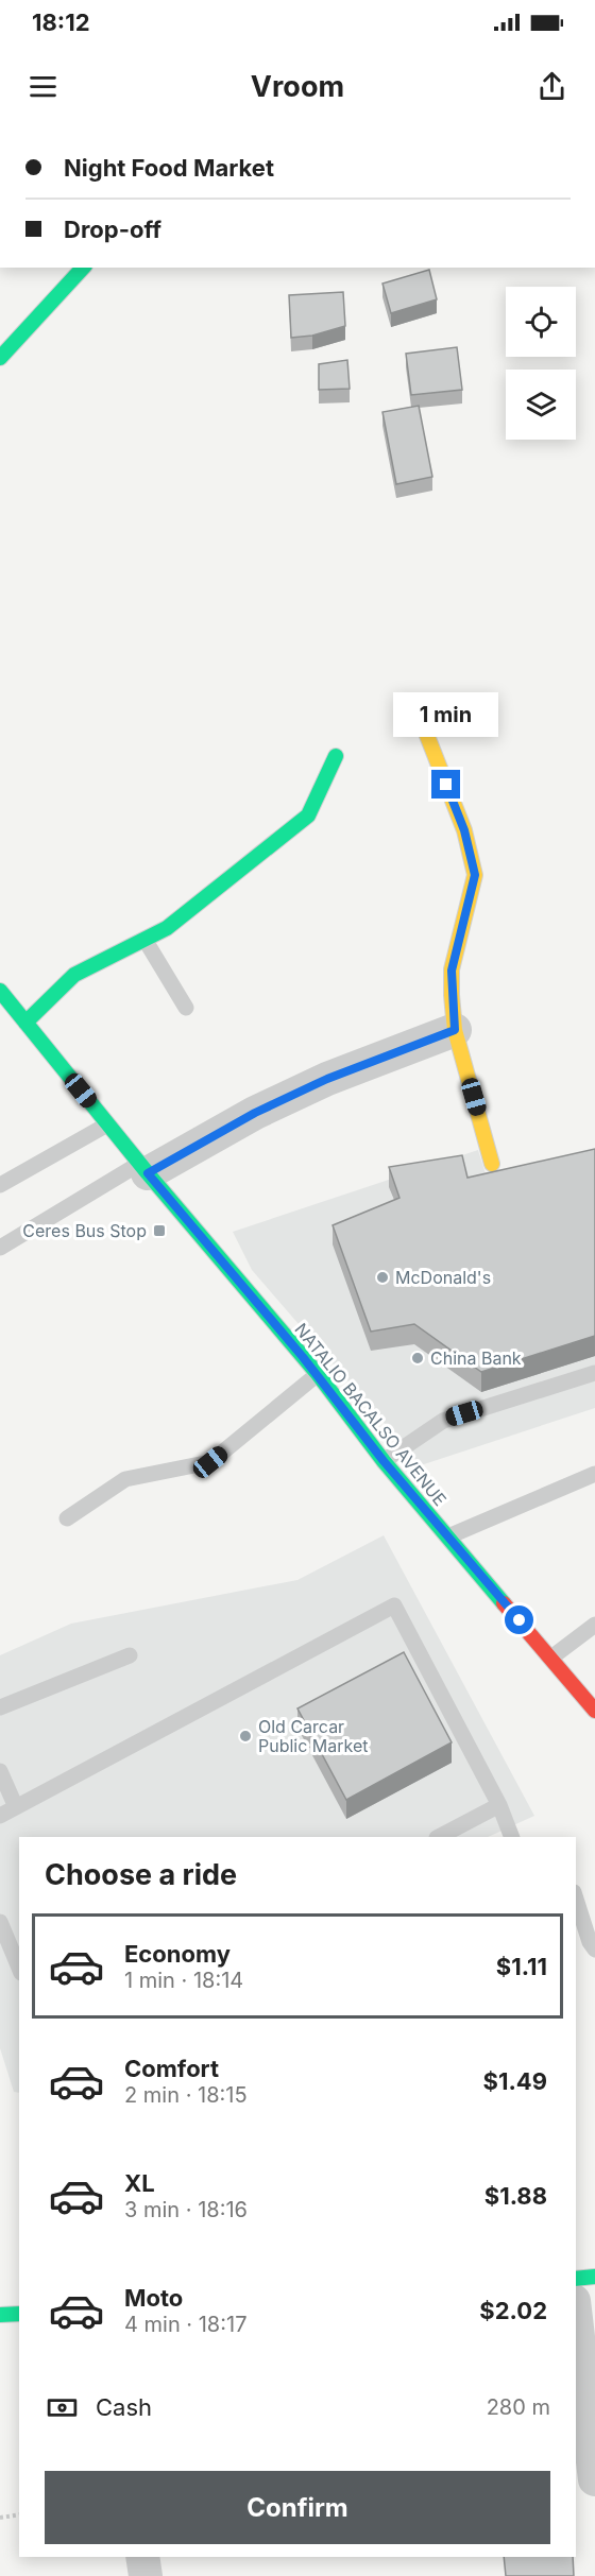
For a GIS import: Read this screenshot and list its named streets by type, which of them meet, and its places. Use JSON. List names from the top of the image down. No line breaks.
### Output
{"streets":{"main road":["NATALIO BACALSO AVENUE"]},"places":{"transit":["Ceres Bus Stop"],"other":["McDonald's","China Bank","Old Carcar Public Market"]},"page":{"status":"18:12","header":"Vroom","banner":["Night Food Market","Drop-off"],"bubble":"1 min","heading":"Choose a ride","list":[{"name":"Economy","note":"1 min · 18:14","value":"$1.11"},{"name":"Comfort","note":"2 min · 18:15","value":"$1.49"},{"name":"XL","note":"3 min · 18:16","value":"$1.88"},{"name":"Moto","note":"4 min · 18:17","value":"$2.02"}],"pay":["Cash","280 m"],"buttons":"Confirm"}}
